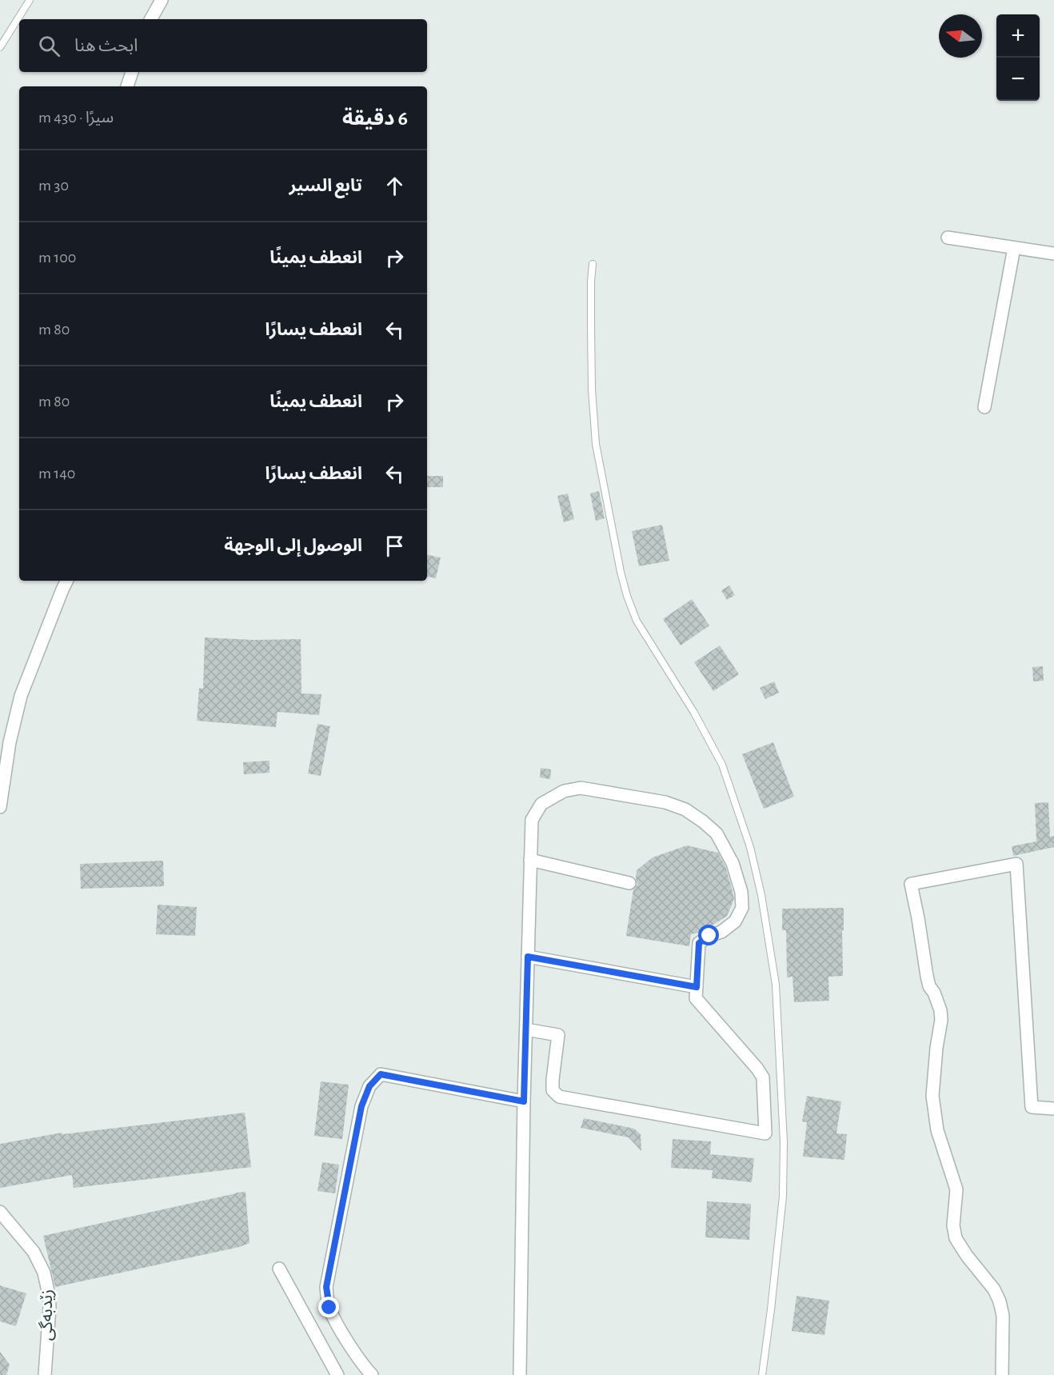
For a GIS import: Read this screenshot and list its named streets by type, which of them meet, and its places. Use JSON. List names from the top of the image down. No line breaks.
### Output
{"streets":{"street":["زێدبەگی"]},"north":"left","page":{"map_buttons":["+","−"],"search":"ابحث هنا","heading":["6 دقيقة","سيرًا · 430 m"],"list":[["تابع السير","30 m"],["انعطف يمينًا","100 m"],["انعطف يسارًا","80 m"],["انعطف يمينًا","80 m"],["انعطف يسارًا","140 m"],"الوصول إلى الوجهة"]}}
